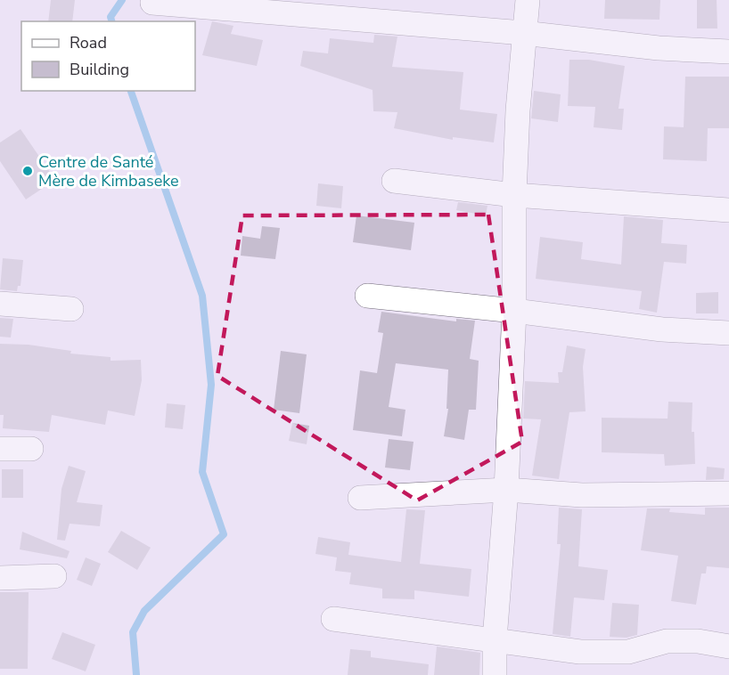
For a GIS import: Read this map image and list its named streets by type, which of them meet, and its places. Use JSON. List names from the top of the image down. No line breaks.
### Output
{"places":["Centre de Santé Mère de Kimbaseke"],"legend":["Road","Building"]}
